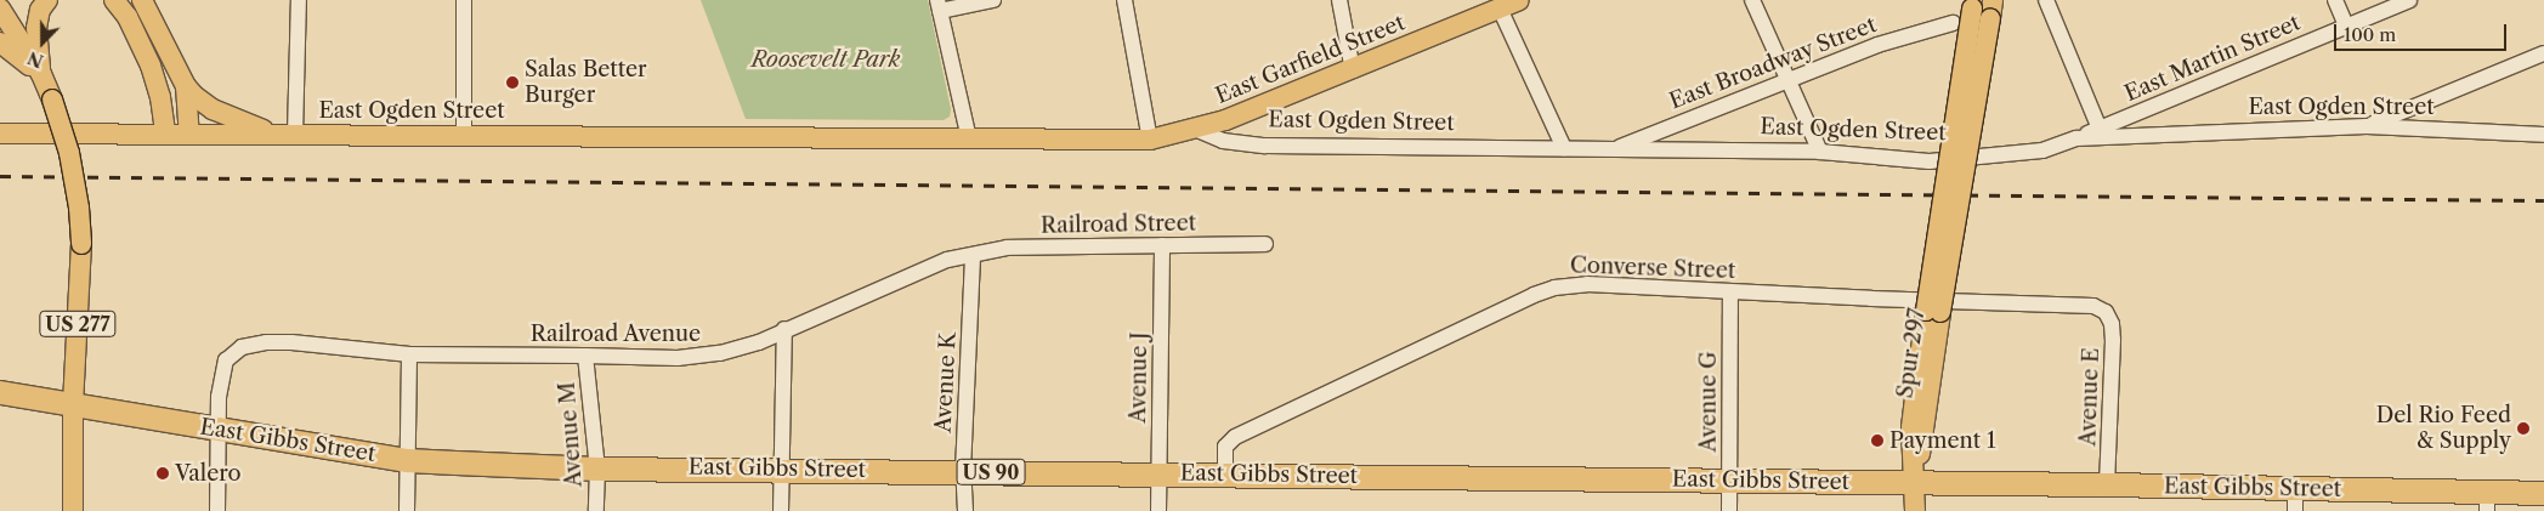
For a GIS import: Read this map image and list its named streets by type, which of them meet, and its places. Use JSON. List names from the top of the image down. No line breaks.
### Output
{"streets":{"highway":["East Gibbs Street","US 90"],"main road":["East Garfield Street","East Ogden Street","US 277","Spur 297"],"street":["East Martin Street","East Broadway Street","Railroad Street","Converse Street","Railroad Avenue","Avenue J","Avenue K","Avenue E","Avenue G","Avenue M"]},"crossings":[["East Martin Street","East Ogden Street"],["East Garfield Street","East Ogden Street"],["East Broadway Street","East Ogden Street"],["Railroad Street","Railroad Avenue"],["Railroad Street","Avenue J"],["Railroad Street","Avenue K"],["Converse Street","Avenue E"],["Converse Street","Avenue G"],["Converse Street","East Gibbs Street"],["US 277","East Gibbs Street"],["Railroad Avenue","Avenue K"],["Railroad Avenue","Avenue M"],["Railroad Avenue","East Gibbs Street"],["Spur 297","East Gibbs Street"],["Avenue J","East Gibbs Street"],["Avenue K","East Gibbs Street"],["Avenue E","East Gibbs Street"],["Avenue G","East Gibbs Street"],["Avenue M","East Gibbs Street"]],"parks":["Roosevelt Park"],"places":["Salas Better Burger","Del Rio Feed & Supply","Payment 1","Valero"],"scale_bar":"100 m","north":"bottom"}
